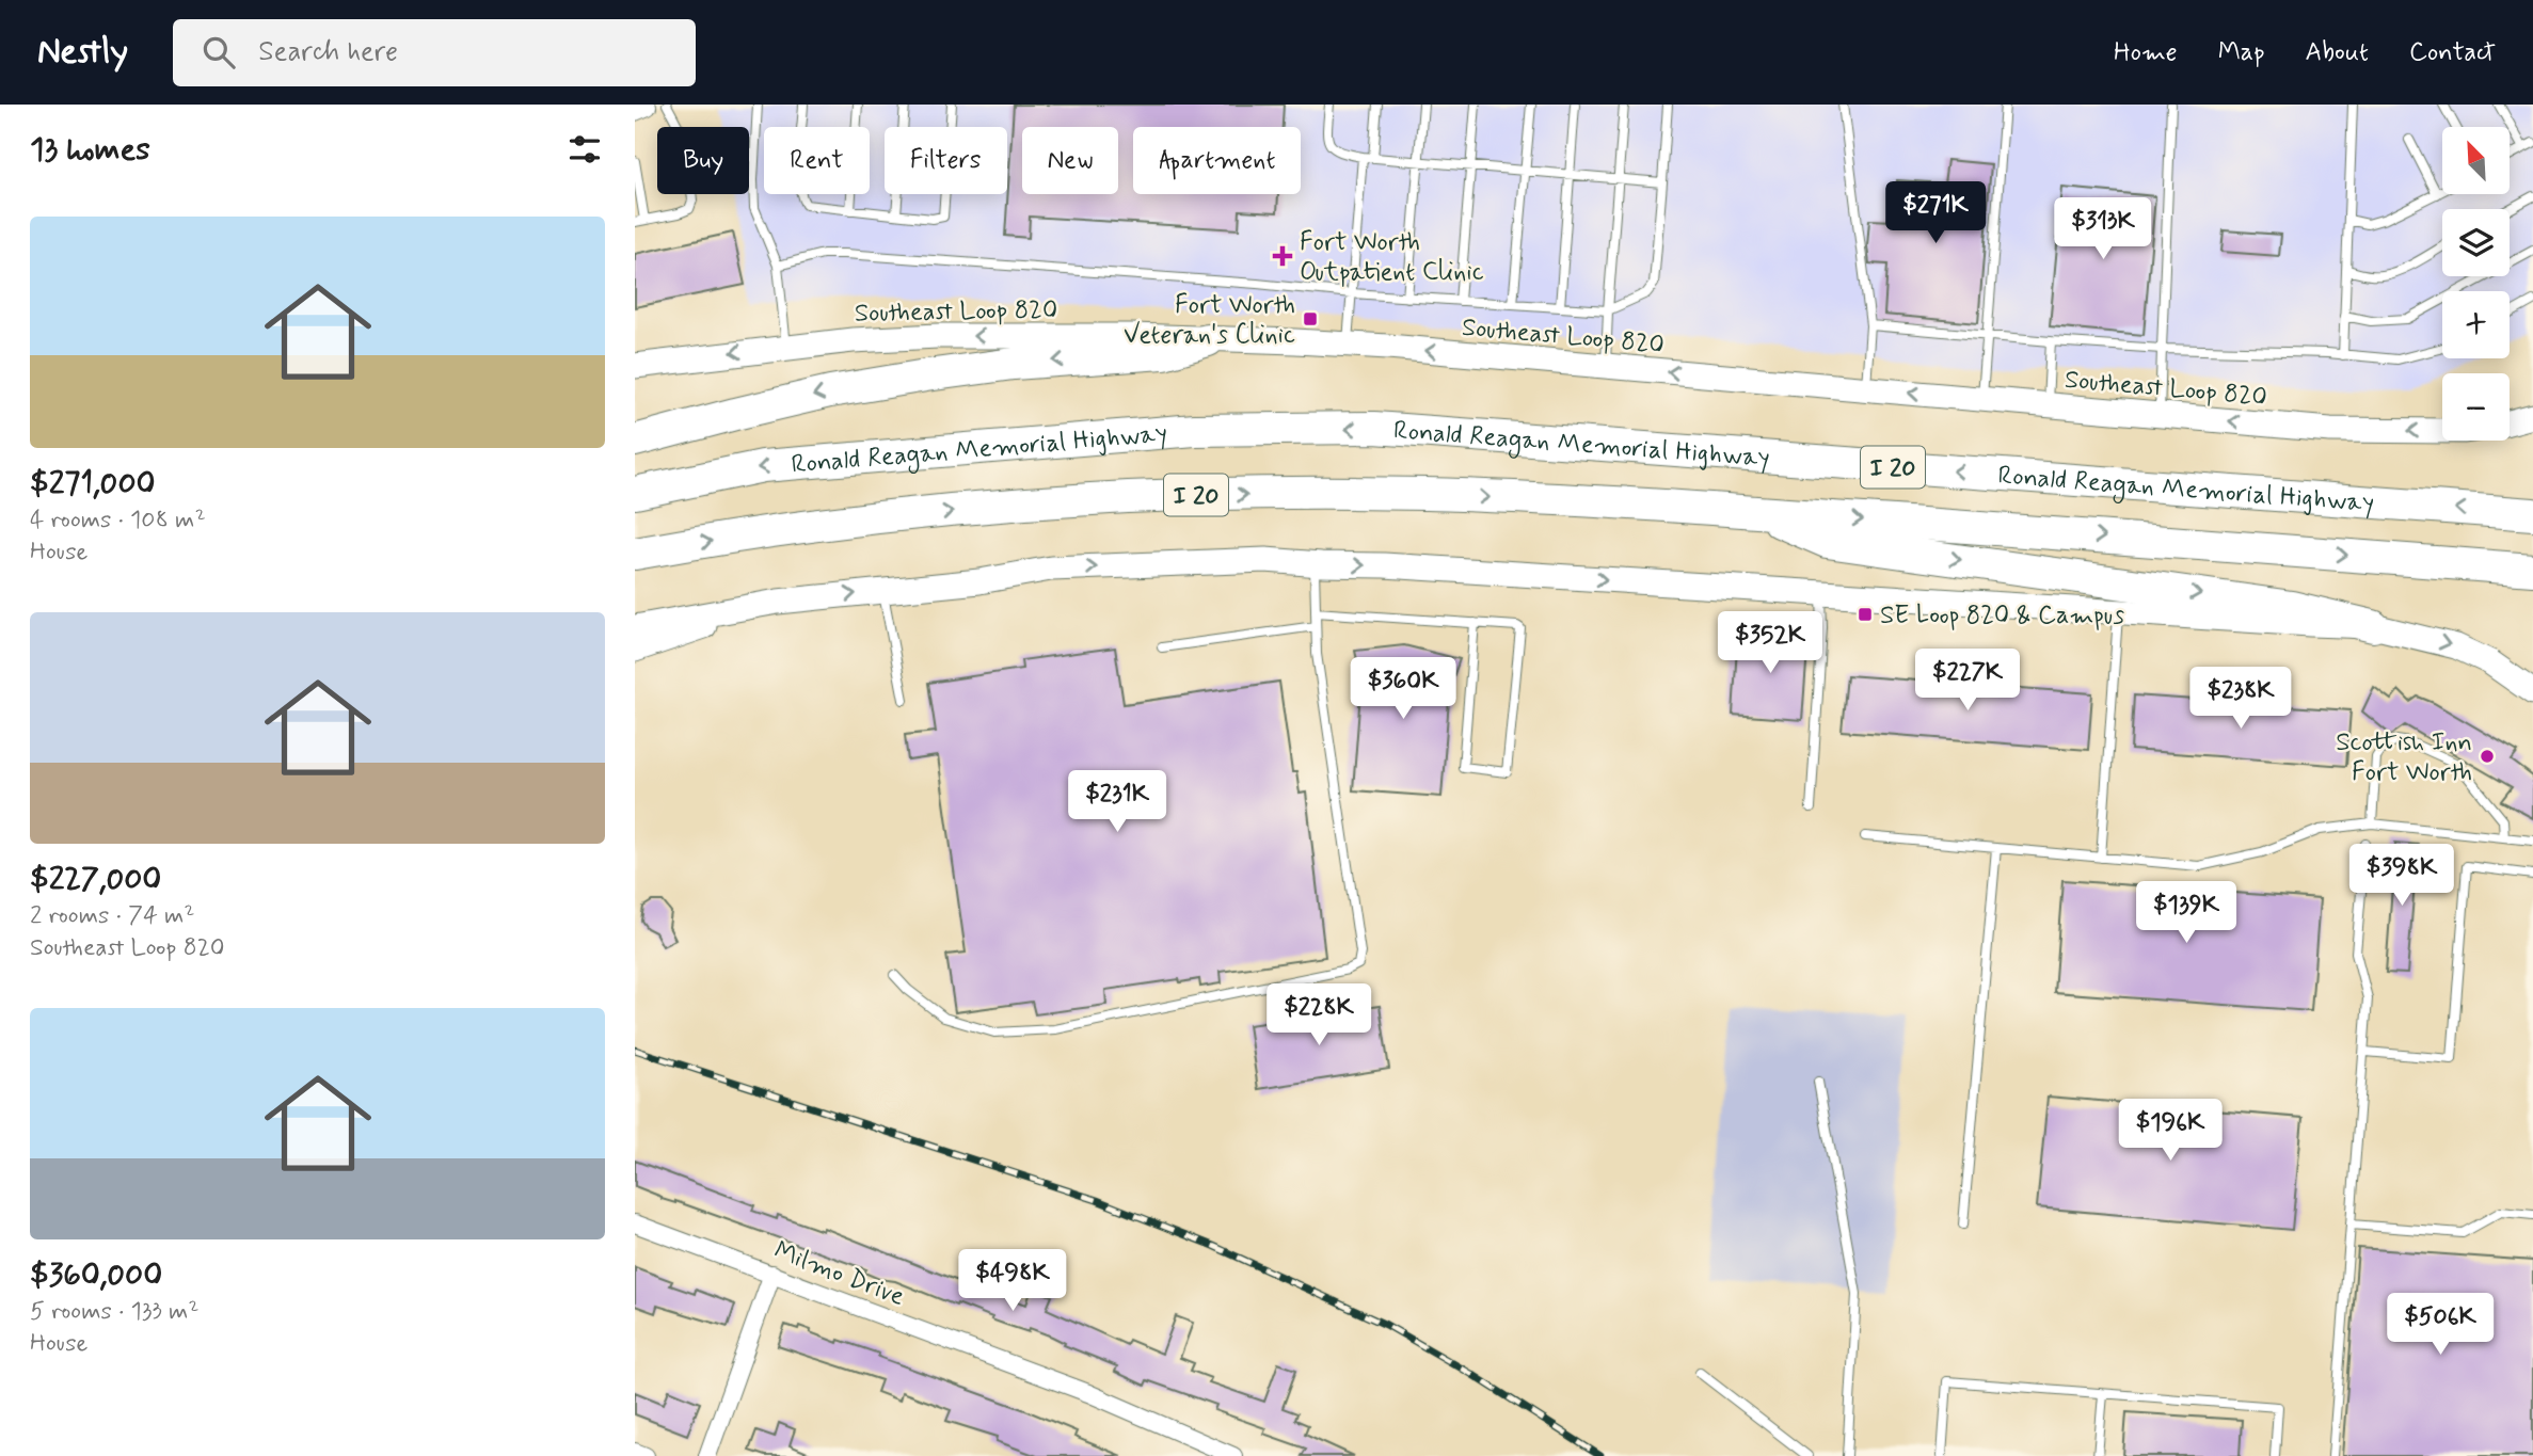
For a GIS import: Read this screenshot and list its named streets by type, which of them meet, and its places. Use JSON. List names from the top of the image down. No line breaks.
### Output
{"streets":{"highway":["Ronald Reagan Memorial Highway","I 20"],"main road":["Southeast Loop 820"],"street":["Milmo Drive"]},"places":{"health":["Fort Worth Outpatient Clinic"],"transit":["Fort Worth Veteran's Clinic","SE Loop 820 & Campus"],"other":["Scottish Inn Fort Worth"]},"north":"top left","page":{"header":"Nestly","search":"Search here","nav":["Home","Map","About","Contact"],"heading":"13 homes","map_buttons":["+","−"],"chip":["Buy","Rent","Filters","New","Apartment"],"price":["$271K","$313K","$352K","$227K","$360K","$238K","$231K","$398K","$139K","$228K","$196K","$498K","$506K"],"list":[{"name":"$271,000","note":"4 rooms · 108 m² · House"},{"name":"$227,000","note":"2 rooms · 74 m² · Southeast Loop 820"},{"name":"$360,000","note":"5 rooms · 133 m² · House"}]}}
